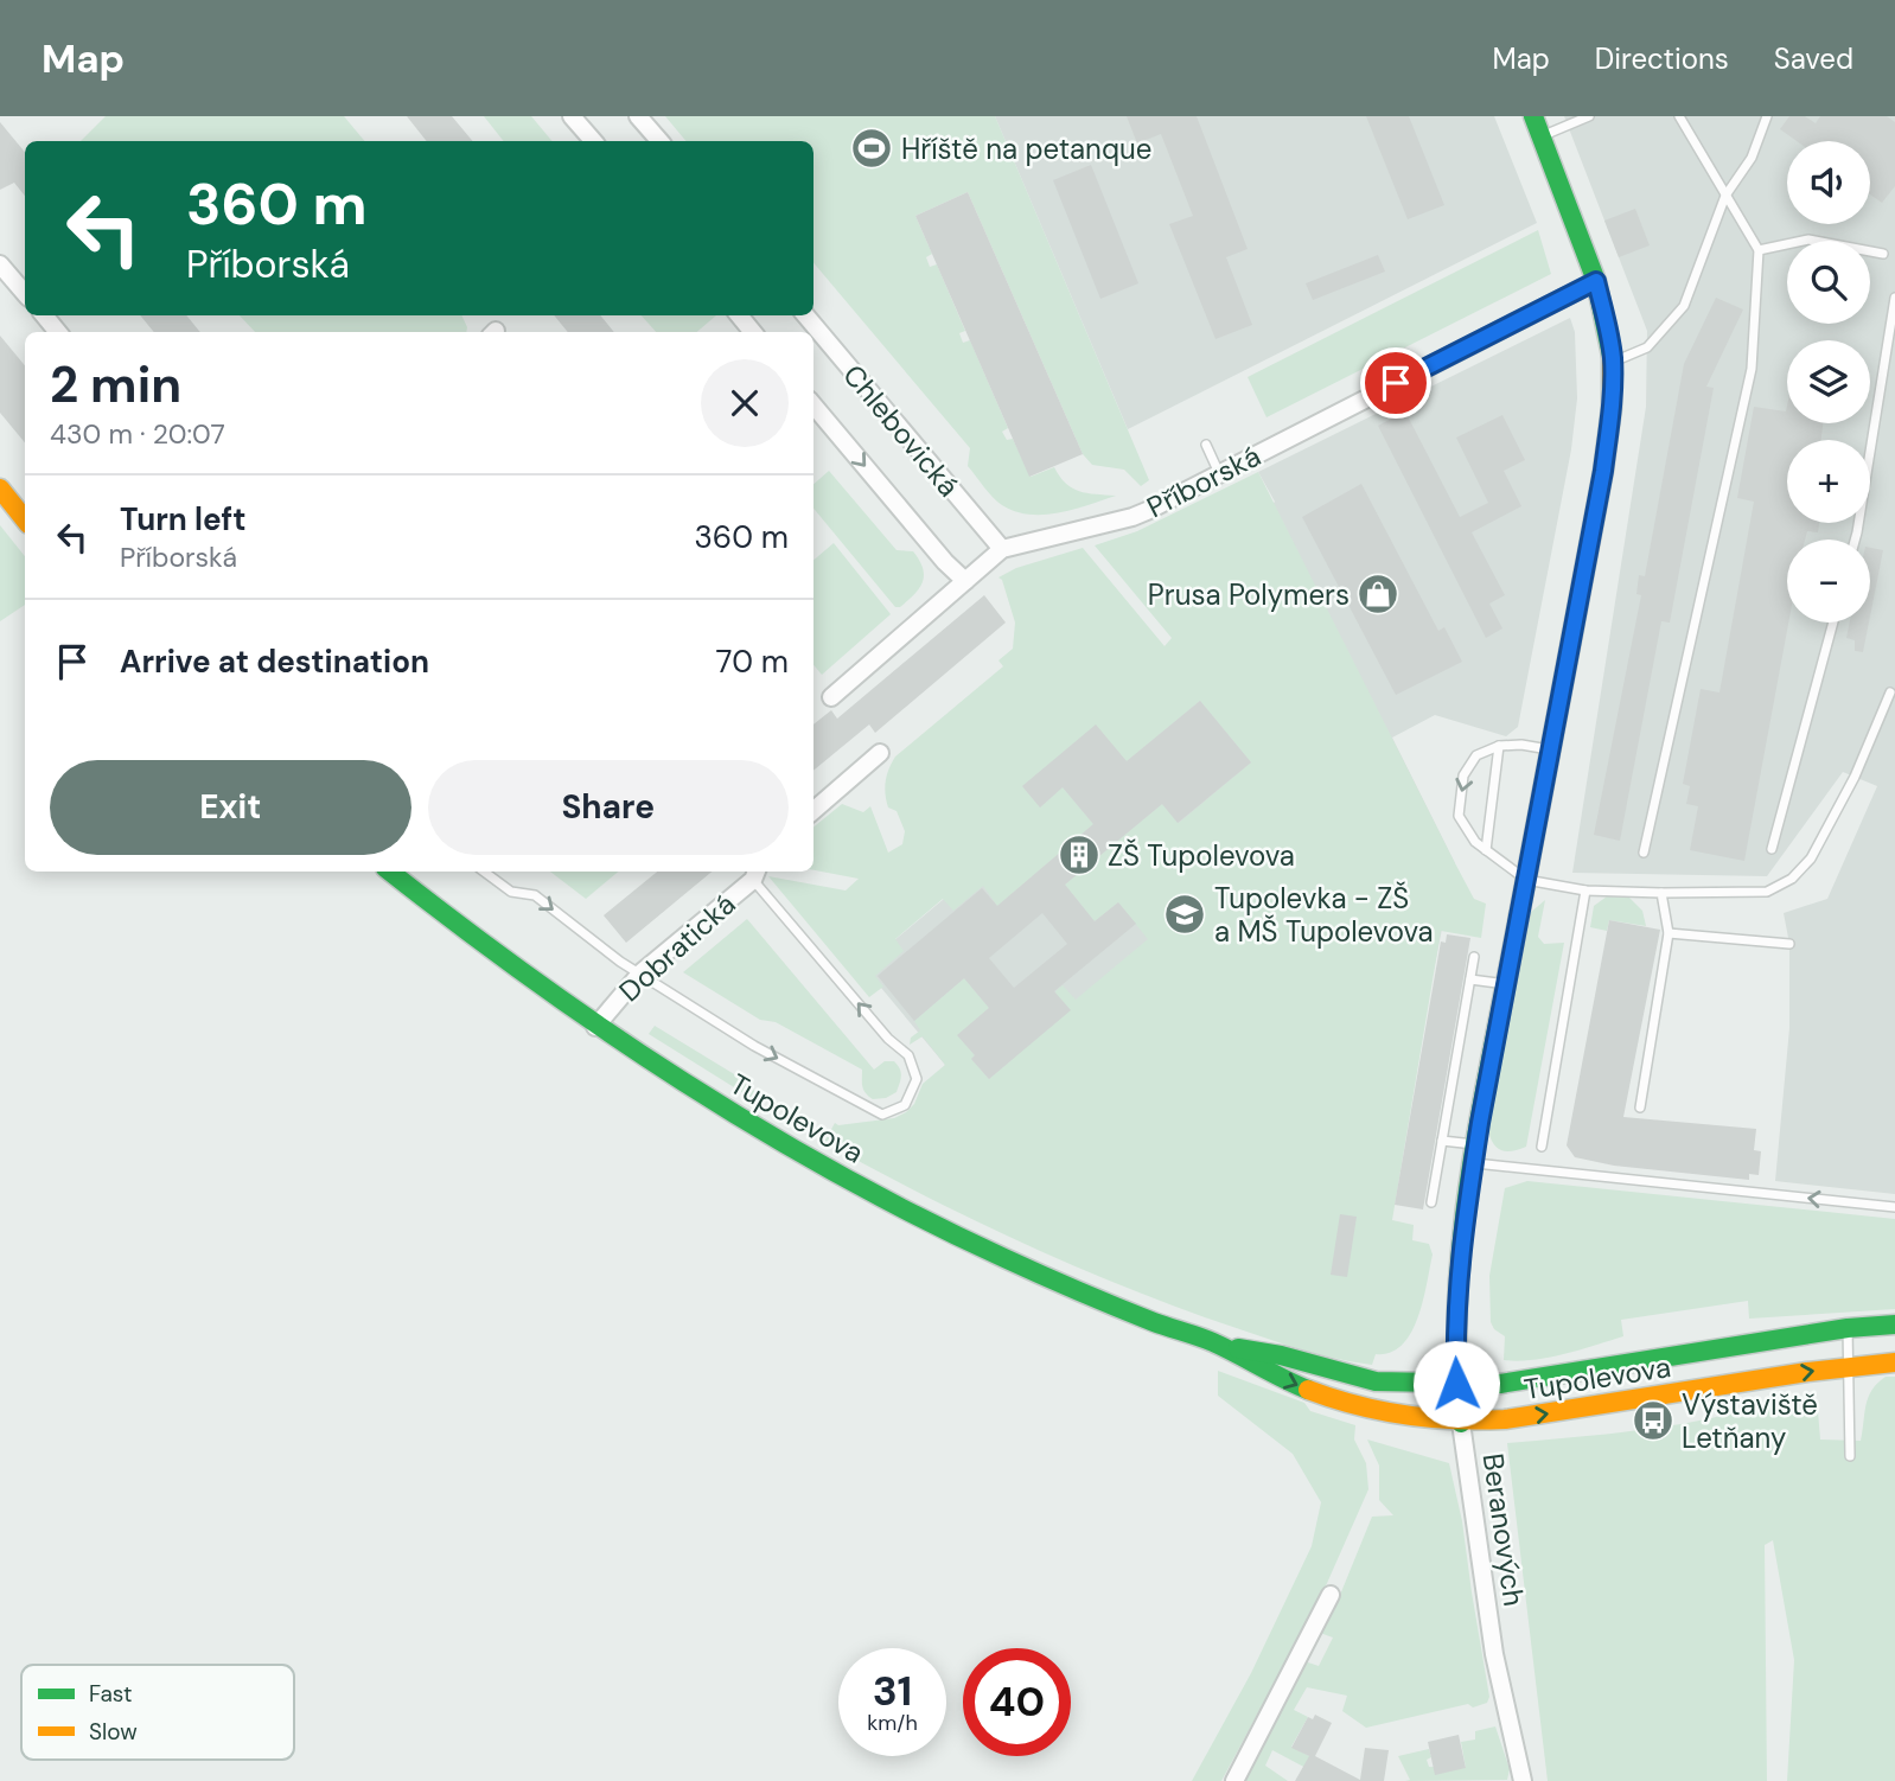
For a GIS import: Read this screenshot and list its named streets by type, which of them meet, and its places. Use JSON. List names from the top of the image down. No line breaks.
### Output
{"streets":{"main road":["Tupolevova","Beranových"],"street":["Chlebovická","Příborská","Dobratická"]},"crossings":[["Chlebovická","Příborská"],["Příborská","Beranových"],["Dobratická","Tupolevova"],["Tupolevova","Beranových"]],"places":{"sports":["Hříště na petanque"],"shop":["Prusa Polymers"],"building":["ZŠ Tupolevova"],"school or university":["Tupolevka - ZŠ a MŠ Tupolevova"],"bus stop":["Výstaviště Letňany"]},"legend":["Fast","Slow"],"page":{"header":"Map","nav":["Map","Directions","Saved"],"map_buttons":["+","−"],"turn":["360 m","Příborská"],"heading":["2 min","430 m · 20:07"],"list":[{"name":"Turn left","note":"Příborská","value":"360 m"},{"name":"Arrive at destination","value":"70 m"}],"buttons":["Exit","Share"],"speed":"31 km/h","limit":"40"}}
